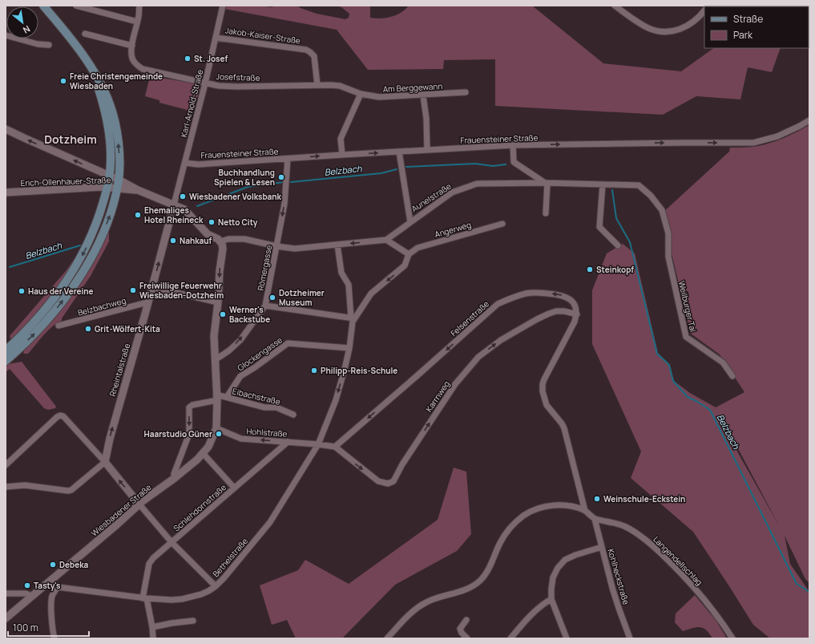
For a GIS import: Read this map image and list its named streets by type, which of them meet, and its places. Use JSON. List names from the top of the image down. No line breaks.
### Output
{"streets":{"street":["Jakob-Kaiser-Straße","Josefstraße","Am Berggewann","Karl-Arnold-Straße","Frauensteiner Straße","Erich-Ollenhauer-Straße","Aunelstraße","Angerweg","Römergasse","Belzbachweg","Weilburger Tal","Felsenstraße","Glockengasse","Rheintalstraße","Eibachstraße","Karrnweg","Hohlstraße","Schlehdornstraße","Wiesbadener Straße","Bethelstraße","Langendellschlag","Kohlheckstraße"]},"crossings":[["Jakob-Kaiser-Straße","Josefstraße"],["Jakob-Kaiser-Straße","Karl-Arnold-Straße"],["Josefstraße","Am Berggewann"],["Josefstraße","Karl-Arnold-Straße"],["Karl-Arnold-Straße","Frauensteiner Straße"],["Karl-Arnold-Straße","Rheintalstraße"],["Frauensteiner Straße","Römergasse"],["Aunelstraße","Weilburger Tal"],["Römergasse","Wiesbadener Straße"],["Belzbachweg","Rheintalstraße"],["Felsenstraße","Karrnweg"],["Glockengasse","Eibachstraße"],["Glockengasse","Bethelstraße"],["Eibachstraße","Wiesbadener Straße"],["Hohlstraße","Schlehdornstraße"],["Hohlstraße","Wiesbadener Straße"],["Hohlstraße","Bethelstraße"],["Schlehdornstraße","Bethelstraße"],["Langendellschlag","Kohlheckstraße"]],"one_way":["Frauensteiner Straße","Felsenstraße","Rheintalstraße","Karrnweg","Hohlstraße"],"districts":["Dotzheim"],"water":["Belzbach"],"places":["St. Josef","Freie Christengemeinde Wiesbaden","Buchhandlung Spielen & Lesen","Wiesbadener Volksbank","Ehemaliges Hotel Rheineck","Netto City","Nahkauf","Steinkopf","Freiwillige Feuerwehr Wiesbaden-Dotzheim","Haus der Vereine","Dotzheimer Museum","Werner's Backstube","Grit-Wölfert-Kita","Philipp-Reis-Schule","Haarstudio Güner","Weinschule-Eckstein","Debeka","Tasty's"],"legend":["Straße","Park"],"scale_bar":"100 m","north":"bottom right"}
